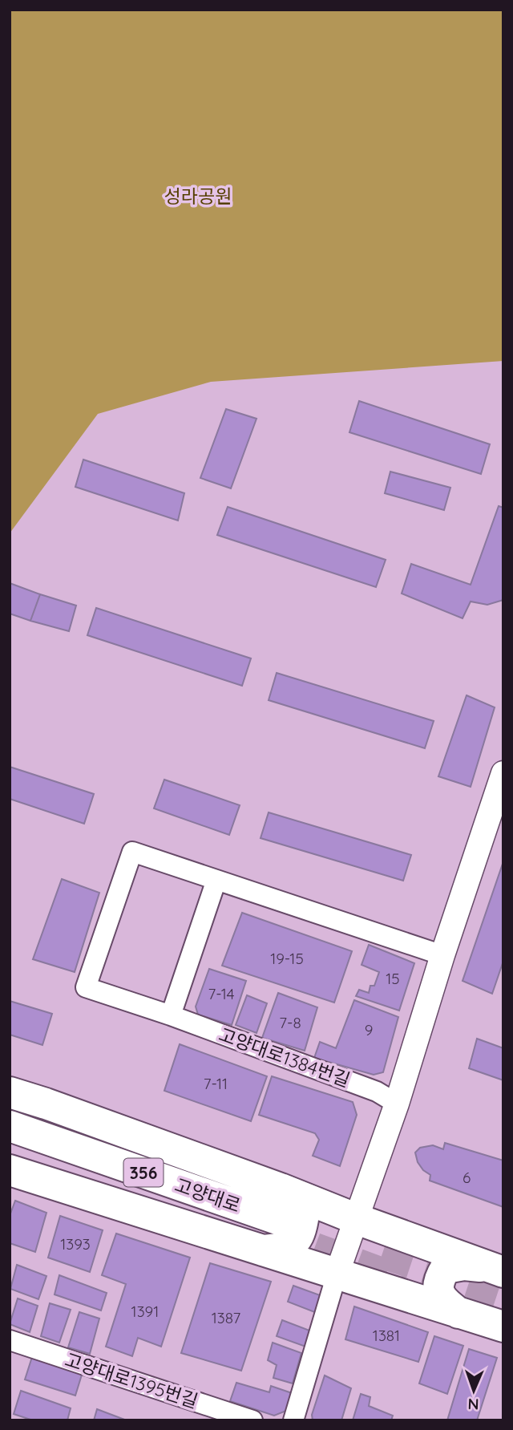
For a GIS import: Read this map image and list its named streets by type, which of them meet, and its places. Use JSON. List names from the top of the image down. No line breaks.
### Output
{"streets":{"main road":["356","고양대로"],"street":["고양대로1384번길","고양대로1395번길"]},"parks":["성라공원"],"house_numbers":["19-15","15","7-14","7-8","9","7-11","6","1393","1391","1387","1381"],"north":"bottom"}
